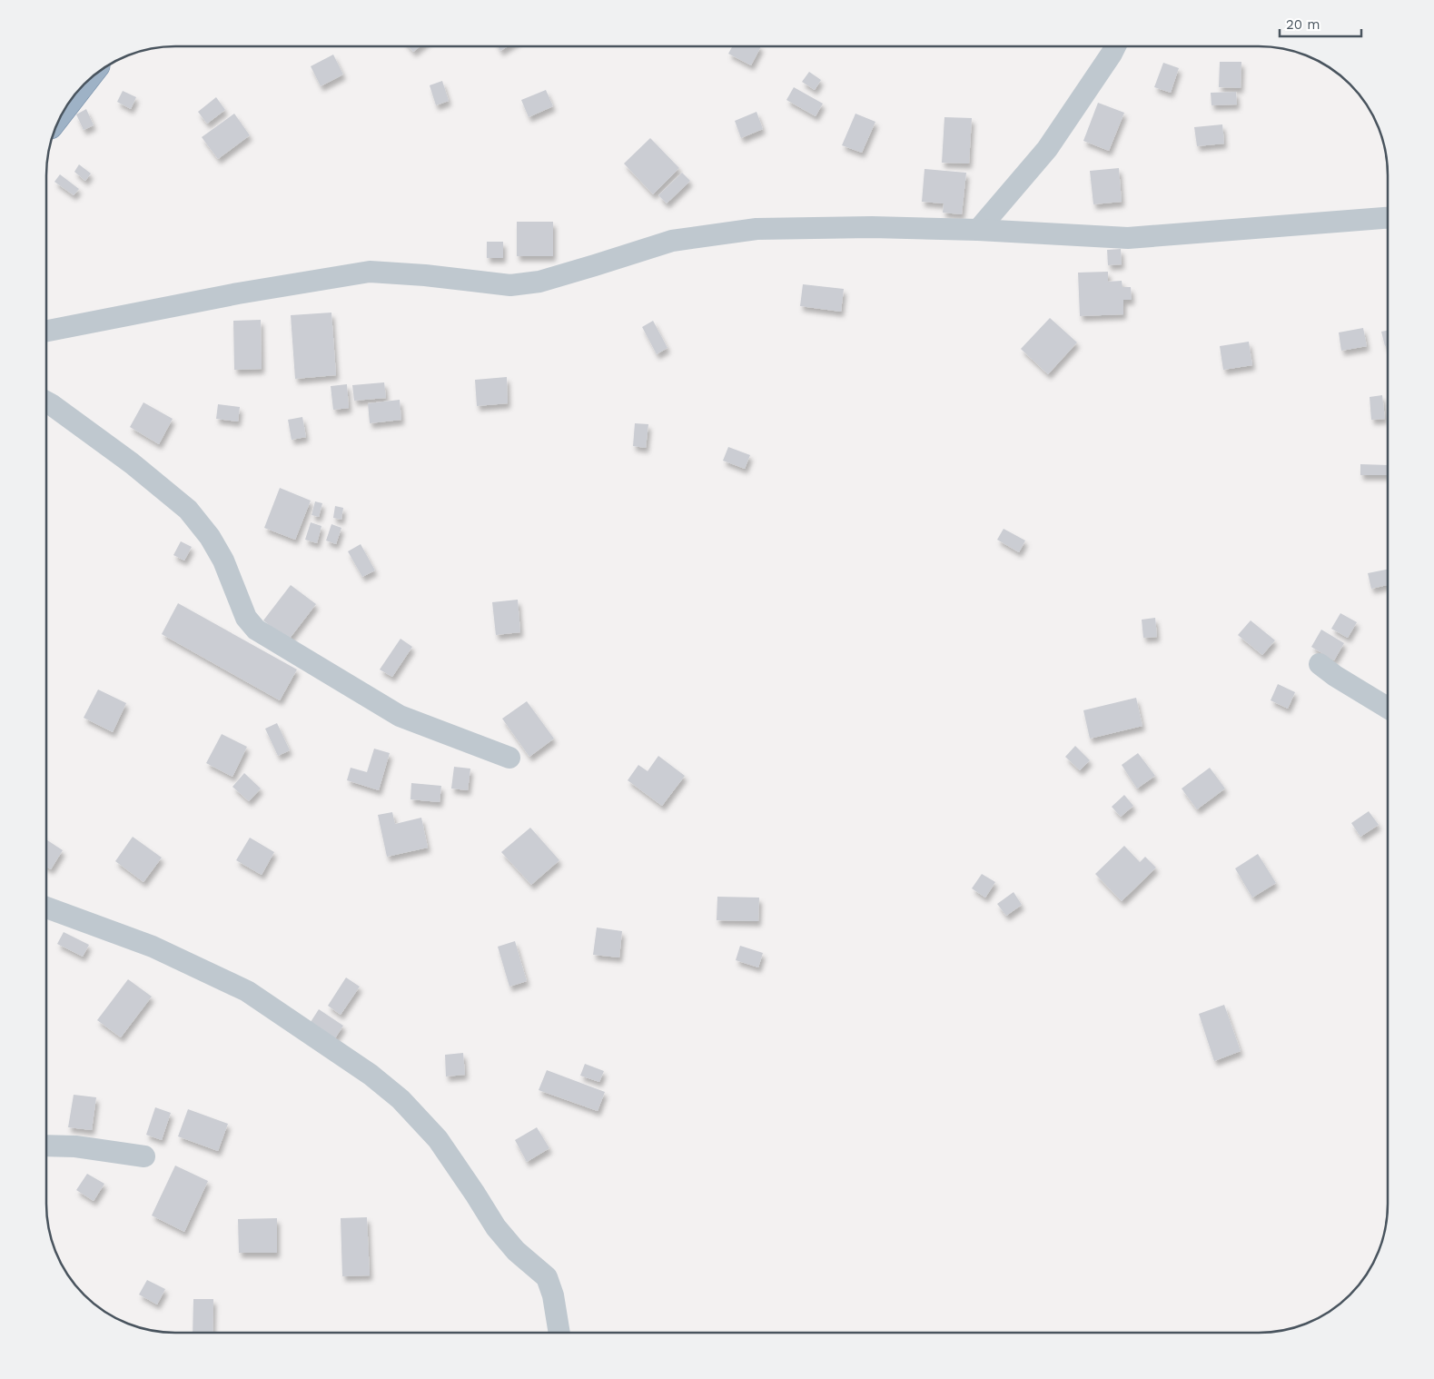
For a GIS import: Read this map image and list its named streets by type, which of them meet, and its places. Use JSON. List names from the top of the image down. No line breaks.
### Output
{"scale_bar":"20 m"}
